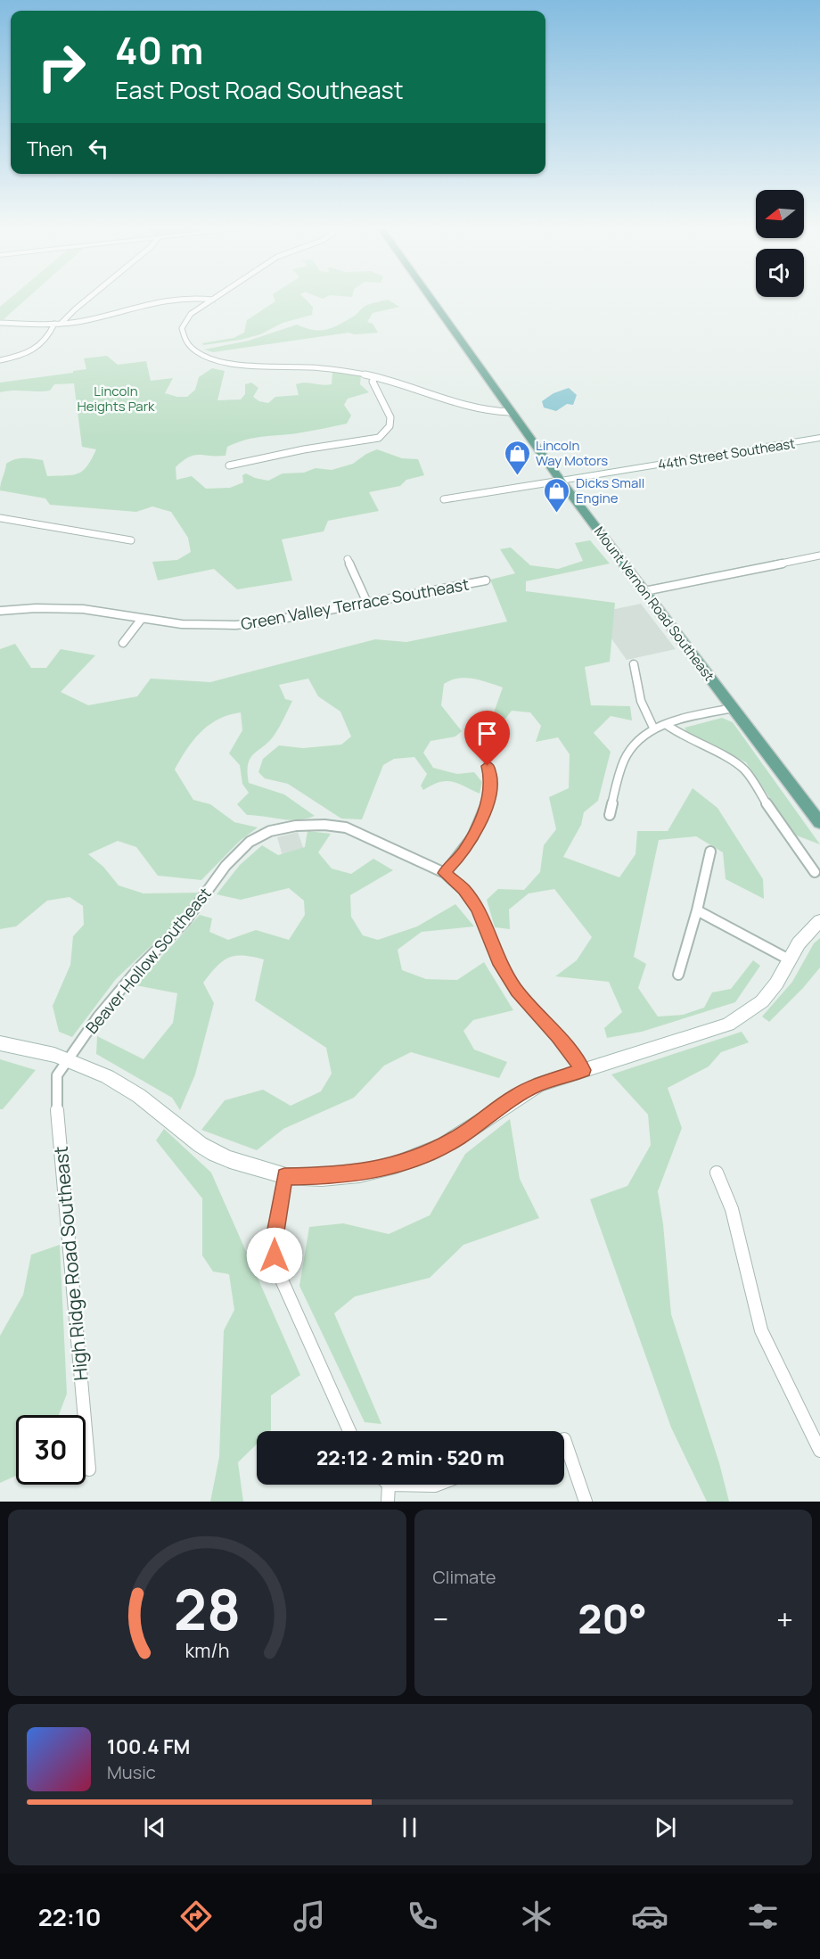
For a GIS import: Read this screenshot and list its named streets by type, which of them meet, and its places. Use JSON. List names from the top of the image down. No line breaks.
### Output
{"streets":{"main road":["Mount Vernon Road Southeast"],"street":["44th Street Southeast","Green Valley Terrace Southeast","Beaver Hollow Southeast","High Ridge Road Southeast"]},"crossings":[["44th Street Southeast","Mount Vernon Road Southeast"],["Beaver Hollow Southeast","High Ridge Road Southeast"]],"parks":["Lincoln Heights Park"],"places":{"shop":["Lincoln Way Motors","Dicks Small Engine"]},"north":"left","page":{"turn":["40 m","East Post Road Southeast"],"then":"Then","limit":"30","trip":"22:12 · 2 min · 520 m","tile":"Climate","heat":["−","20°","+"],"song":["100.4 FM","Music"],"tabs":"22:10","gauge":["28","km/h"]}}
